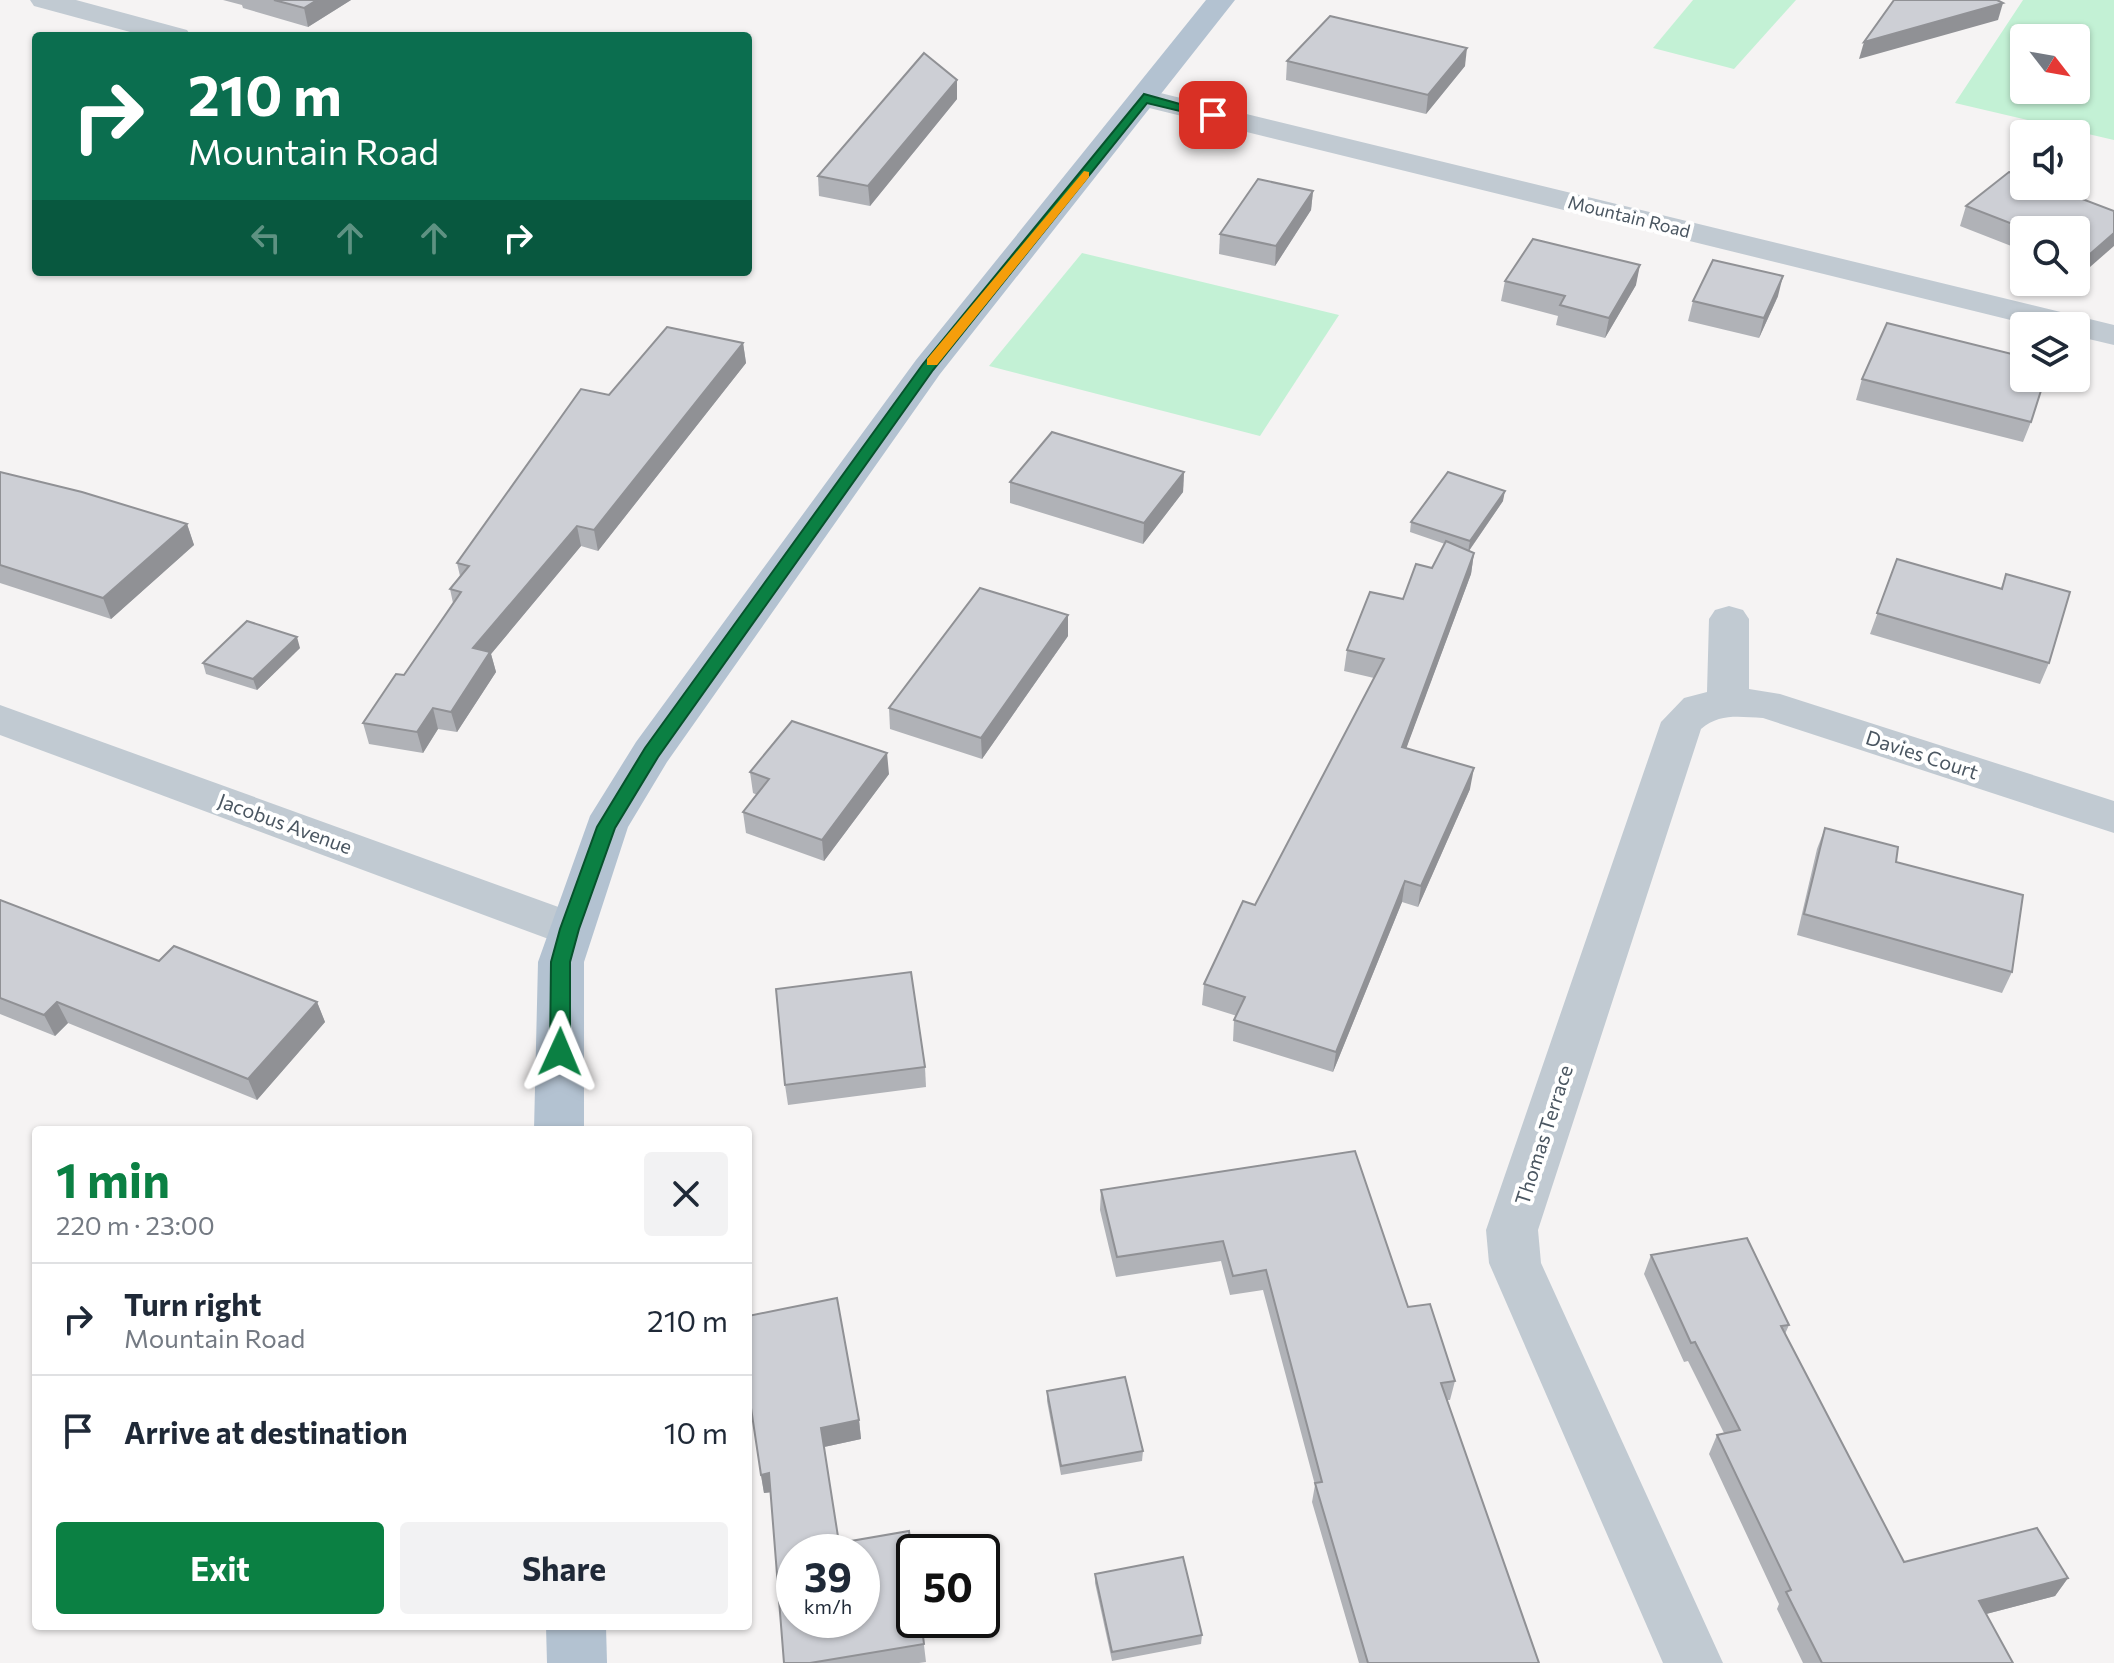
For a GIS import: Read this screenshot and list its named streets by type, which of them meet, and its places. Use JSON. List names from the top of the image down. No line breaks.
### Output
{"streets":{"street":["Mountain Road","Davies Court","Jacobus Avenue","Thomas Terrace"]},"crossings":[["Davies Court","Thomas Terrace"]],"north":"bottom right","page":{"turn":["210 m","Mountain Road"],"heading":["1 min","220 m · 23:00"],"list":[{"name":"Turn right","note":"Mountain Road","value":"210 m"},{"name":"Arrive at destination","value":"10 m"}],"buttons":["Exit","Share"],"speed":"39 km/h","limit":"50"}}
